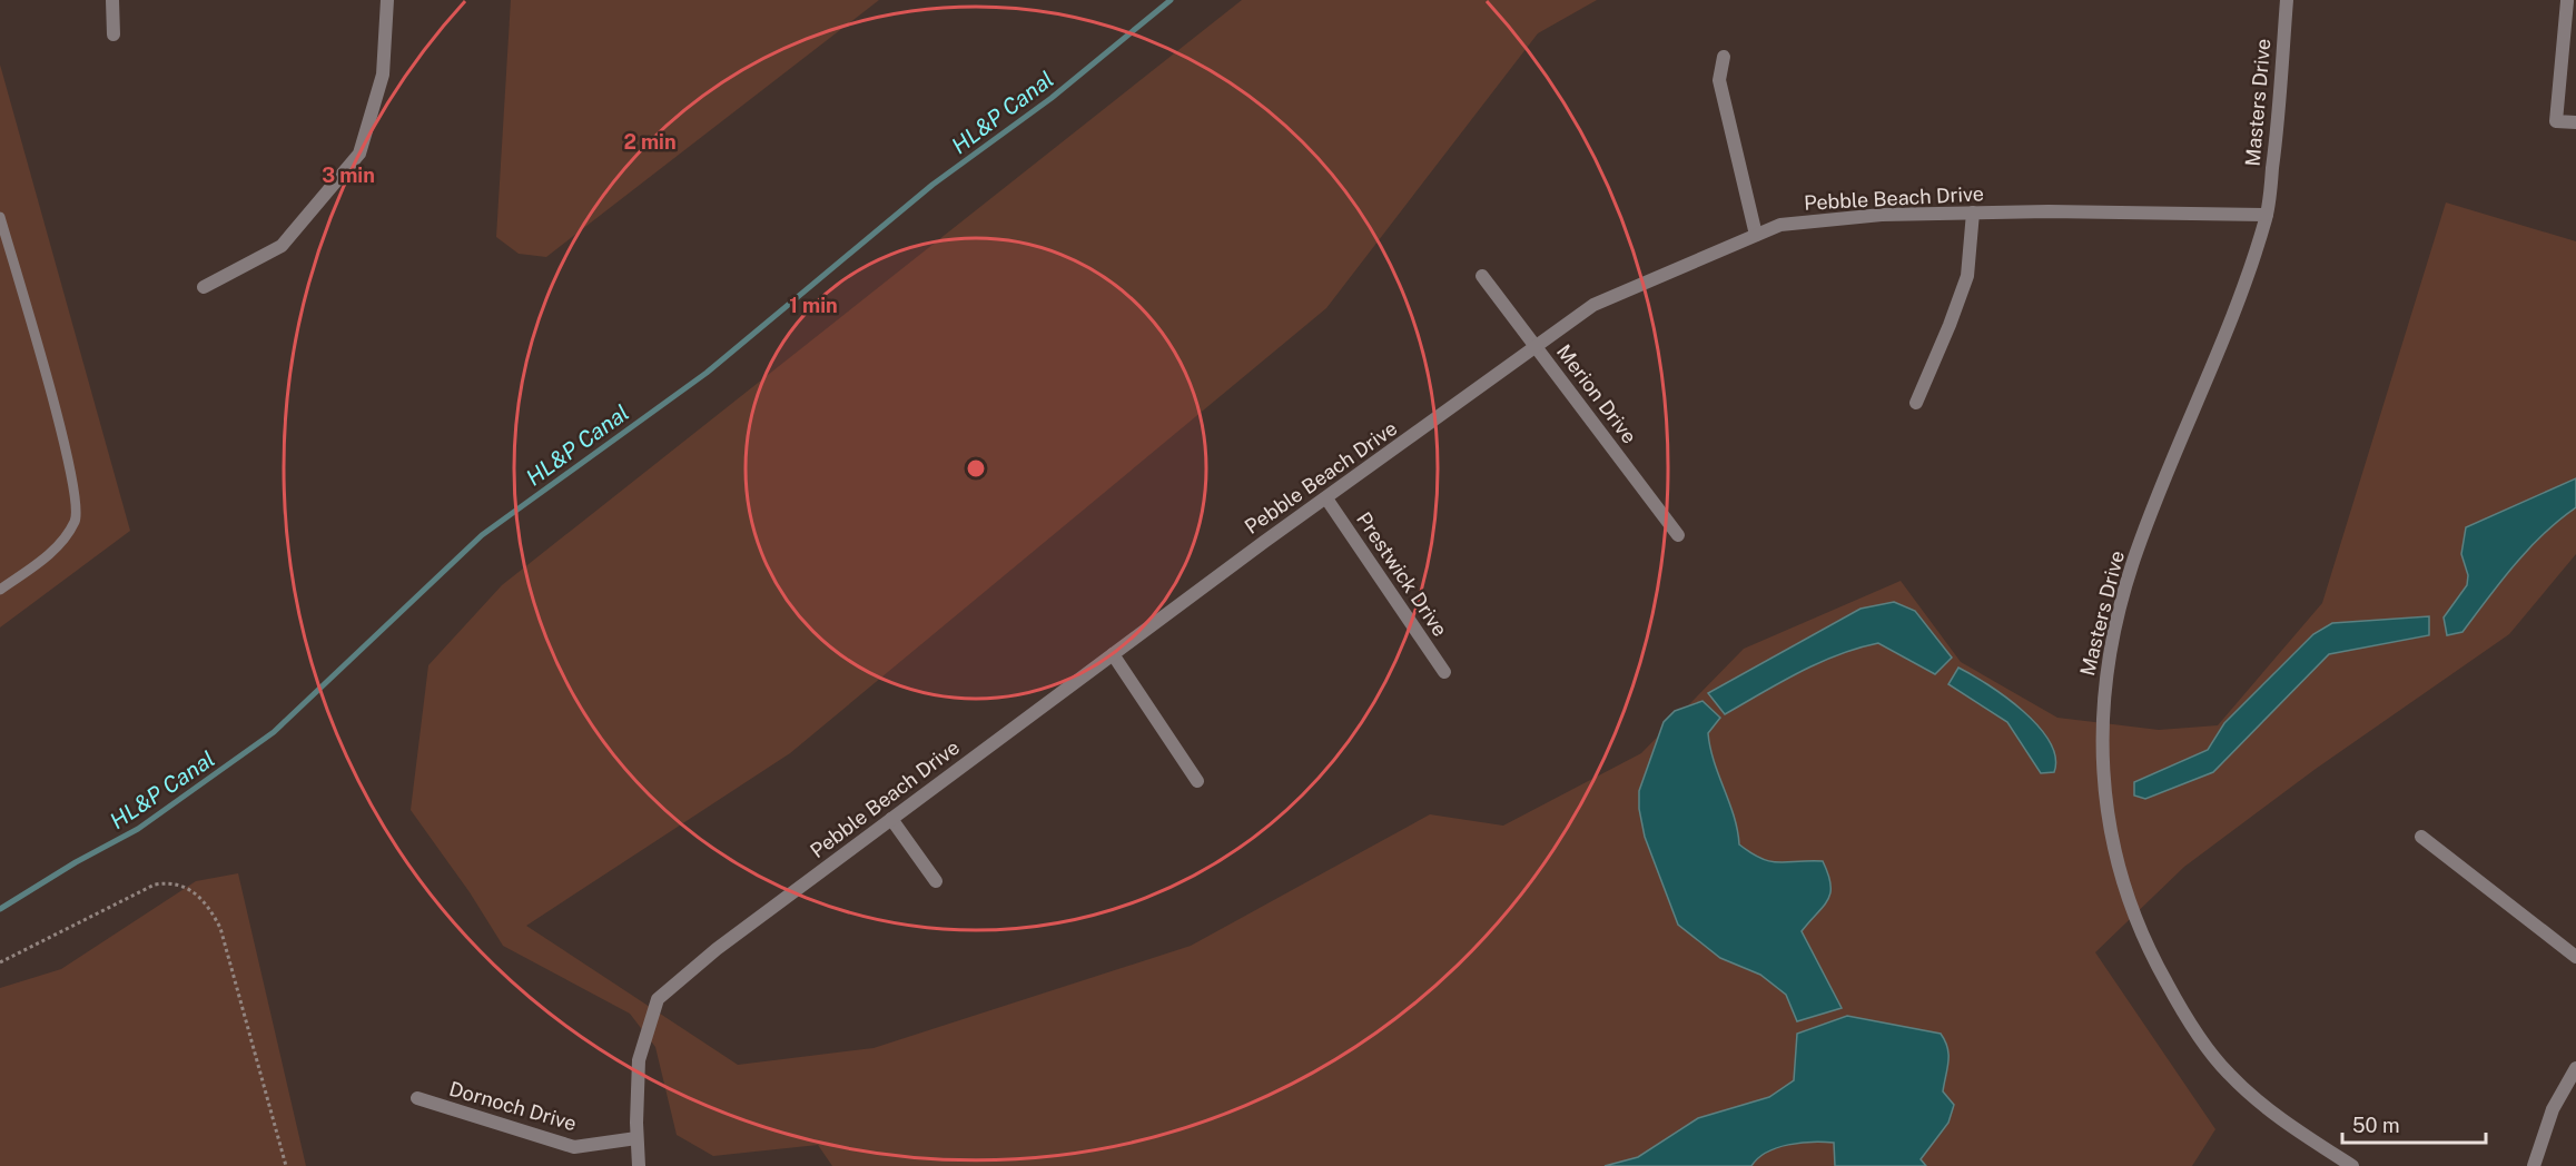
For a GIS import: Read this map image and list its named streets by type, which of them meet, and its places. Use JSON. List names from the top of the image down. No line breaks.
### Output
{"streets":{"street":["Masters Drive","Pebble Beach Drive","Merion Drive","Prestwick Drive","Dornoch Drive"]},"crossings":[["Masters Drive","Pebble Beach Drive"],["Pebble Beach Drive","Merion Drive"],["Pebble Beach Drive","Prestwick Drive"],["Pebble Beach Drive","Dornoch Drive"]],"water":["HL&P Canal"],"scale_bar":"50 m","rings":["2 min","3 min","1 min"]}
